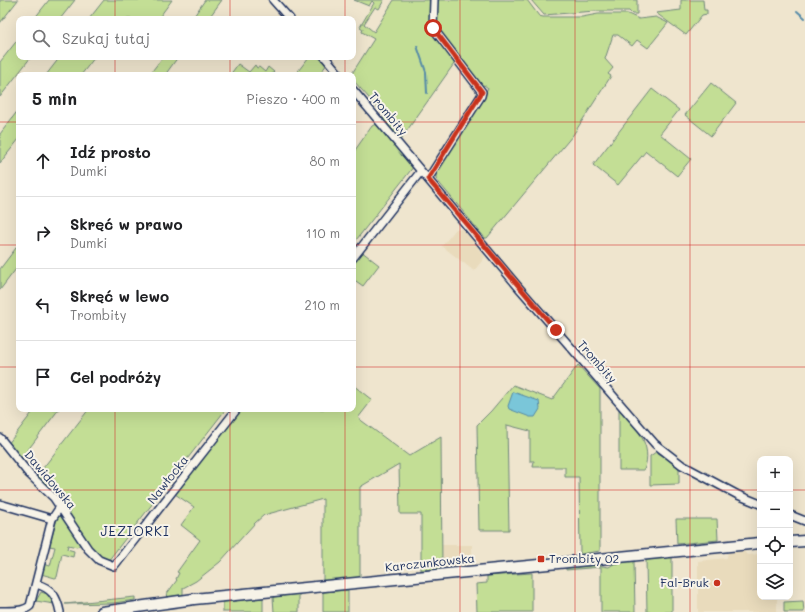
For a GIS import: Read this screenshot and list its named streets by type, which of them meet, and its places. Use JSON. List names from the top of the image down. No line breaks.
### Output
{"streets":{"street":["Trombity","Dawidowska","Nawłocka","Karczunkowska"]},"crossings":[["Dawidowska","Nawłocka"]],"districts":["JEZIORKI"],"places":{"transit":["Trombity 02"],"other":["Fal-Bruk"]},"page":{"search":"Szukaj tutaj","heading":["5 min","Pieszo · 400 m"],"list":[["Idź prosto","Dumki","80 m"],["Skręć w prawo","Dumki","110 m"],["Skręć w lewo","Trombity","210 m"],"Cel podróży"],"map_buttons":["+","−"]}}
